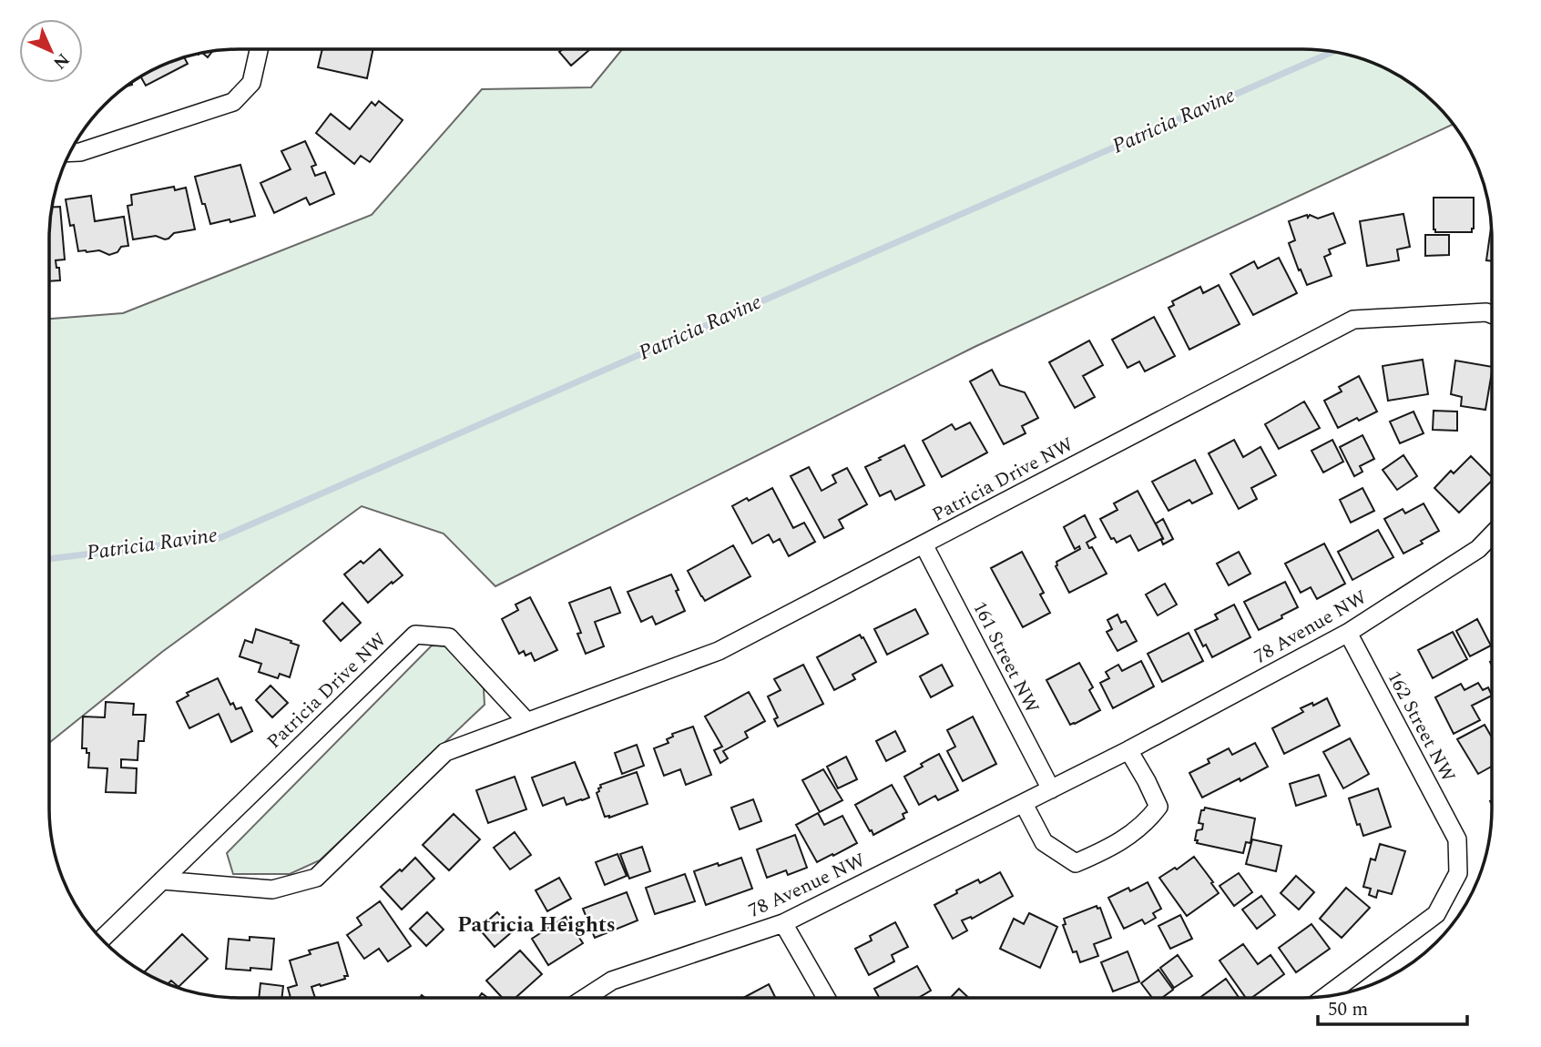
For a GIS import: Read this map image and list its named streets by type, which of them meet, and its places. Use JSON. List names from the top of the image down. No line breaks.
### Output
{"streets":{"street":["Patricia Drive NW","78 Avenue NW","161 Street NW","162 Street NW"]},"crossings":[["Patricia Drive NW","161 Street NW"],["78 Avenue NW","161 Street NW"],["78 Avenue NW","162 Street NW"]],"districts":["Patricia Heights"],"water":["Patricia Ravine"],"scale_bar":"50 m","north":"bottom right"}
